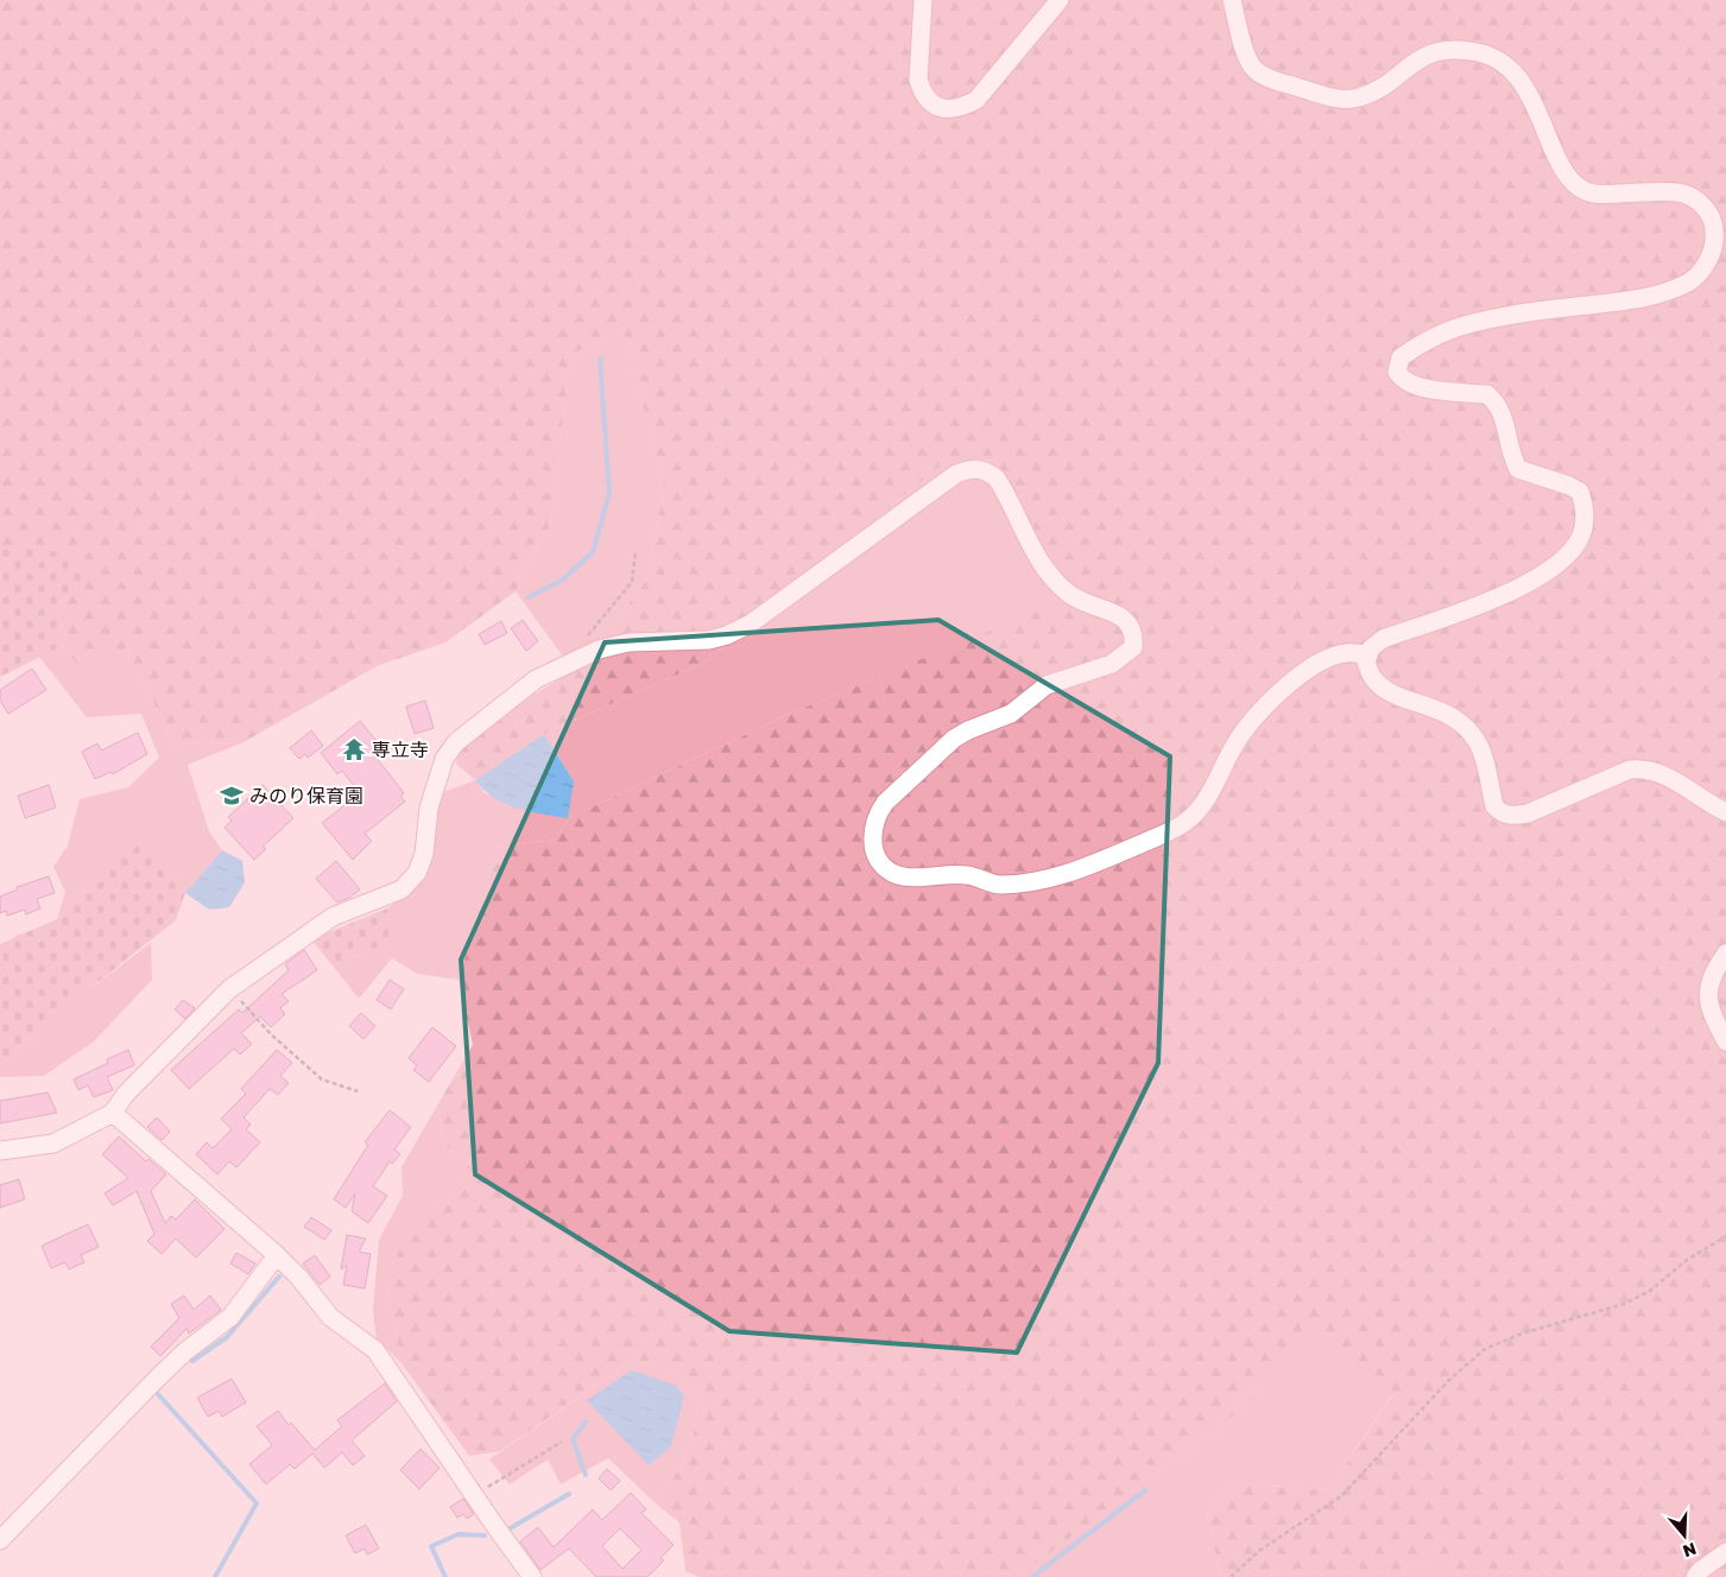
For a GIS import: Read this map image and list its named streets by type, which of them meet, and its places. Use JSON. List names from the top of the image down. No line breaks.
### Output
{"places":{"temple":["専立寺"],"school or university":["みのり保育園"]},"north":"bottom"}
